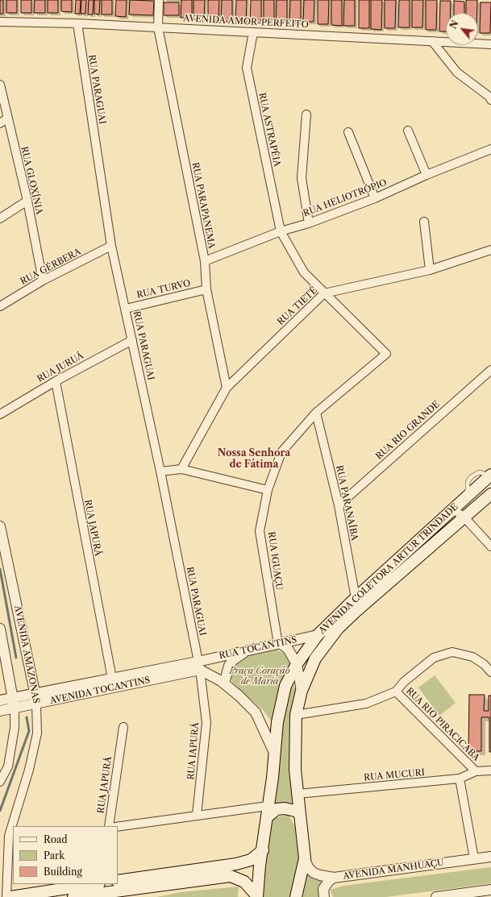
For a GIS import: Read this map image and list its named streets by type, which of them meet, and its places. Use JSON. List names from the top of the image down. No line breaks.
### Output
{"streets":{"main road":["AVENIDA COLETORA ARTUR TRINDADE"],"street":["AVENIDA AMOR-PERFEITO","RUA PARAGUAI","RUA ASTRAPÉIA","RUA GLOXÍNIA","RUA HELIOTRÓPIO","RUA PARAPANEMA","RUA GÉRBERA","RUA TURVO","RUA TIETÊ","RUA JURUÁ","RUA RIO GRANDE","RUA PARANAÍBA","RUA JAPURÁ","RUA IGUAÇU","RUA TOCANTINS","AVENIDA AMAZONAS","AVENIDA TOCANTINS","RUA RIO PIRACICABA","RUA IAPURÁ","RUA MUCURI","AVENIDA MANHUAÇU"]},"crossings":[["AVENIDA AMOR-PERFEITO","RUA PARAGUAI"],["AVENIDA AMOR-PERFEITO","RUA ASTRAPÉIA"],["AVENIDA AMOR-PERFEITO","RUA PARAPANEMA"],["RUA PARAGUAI","RUA GÉRBERA"],["RUA PARAGUAI","RUA TURVO"],["RUA PARAGUAI","RUA JURUÁ"],["RUA PARAGUAI","RUA TOCANTINS"],["RUA PARAGUAI","AVENIDA TOCANTINS"],["RUA PARAGUAI","RUA IAPURÁ"],["RUA ASTRAPÉIA","RUA HELIOTRÓPIO"],["RUA ASTRAPÉIA","RUA TIETÊ"],["RUA ASTRAPÉIA","RUA IGUAÇU"],["RUA GLOXÍNIA","RUA GÉRBERA"],["RUA HELIOTRÓPIO","RUA PARAPANEMA"],["RUA PARAPANEMA","RUA TURVO"],["RUA PARAPANEMA","RUA TIETÊ"],["RUA JURUÁ","RUA JAPURÁ"],["RUA RIO GRANDE","RUA PARANAÍBA"],["RUA PARANAÍBA","RUA IGUAÇU"],["RUA PARANAÍBA","AVENIDA COLETORA ARTUR TRINDADE"],["RUA JAPURÁ","AVENIDA TOCANTINS"],["RUA IGUAÇU","RUA TOCANTINS"],["AVENIDA COLETORA ARTUR TRINDADE","RUA TOCANTINS"],["AVENIDA COLETORA ARTUR TRINDADE","RUA MUCURI"],["AVENIDA COLETORA ARTUR TRINDADE","AVENIDA MANHUAÇU"],["RUA TOCANTINS","AVENIDA TOCANTINS"],["RUA TOCANTINS","RUA IAPURÁ"],["AVENIDA AMAZONAS","AVENIDA TOCANTINS"],["AVENIDA TOCANTINS","RUA IAPURÁ"],["RUA RIO PIRACICABA","RUA MUCURI"]],"districts":["Nossa Senhora de Fátima"],"parks":["Praça Coração de Maria"],"legend":["Road","Park","Building"],"north":"top left"}
